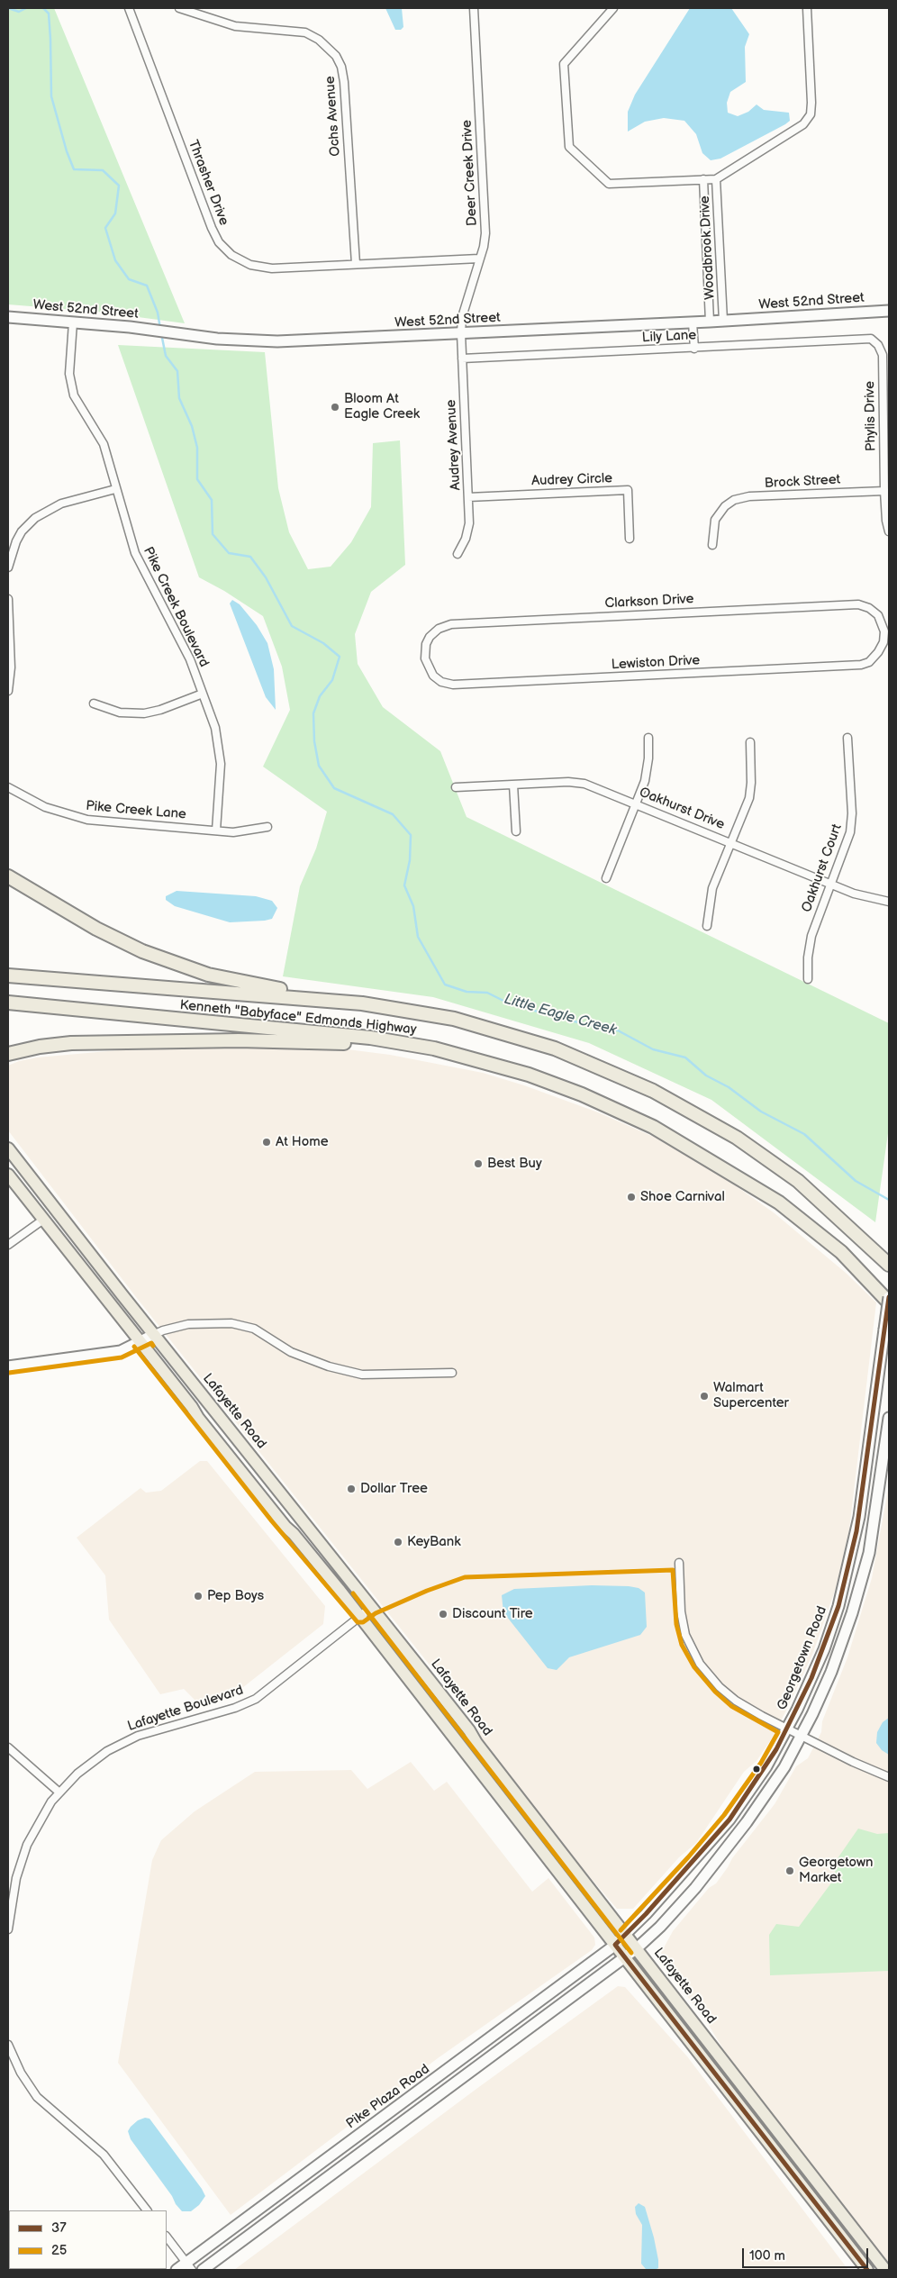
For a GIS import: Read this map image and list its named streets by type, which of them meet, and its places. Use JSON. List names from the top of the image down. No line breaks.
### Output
{"streets":{"highway":["Kenneth \"Babyface\" Edmonds Highway"],"main road":["West 52nd Street","Lafayette Road","Georgetown Road","Pike Plaza Road"],"street":["Ochs Avenue","Deer Creek Drive","Thrasher Drive","Woodbrook Drive","Lily Lane","Phylis Drive","Audrey Avenue","Audrey Circle","Brock Street","Clarkson Drive","Pike Creek Boulevard","Lewiston Drive","Oakhurst Drive","Pike Creek Lane","Oakhurst Court","Lafayette Boulevard"]},"crossings":[["Ochs Avenue","Thrasher Drive"],["Deer Creek Drive","Thrasher Drive"],["Deer Creek Drive","West 52nd Street"],["Deer Creek Drive","Audrey Avenue"],["Woodbrook Drive","West 52nd Street"],["West 52nd Street","Audrey Avenue"],["West 52nd Street","Pike Creek Boulevard"],["Lily Lane","Phylis Drive"],["Lily Lane","Audrey Avenue"],["Phylis Drive","Brock Street"],["Audrey Avenue","Audrey Circle"],["Clarkson Drive","Lewiston Drive"],["Pike Creek Boulevard","Pike Creek Lane"],["Oakhurst Drive","Oakhurst Court"],["Lafayette Road","Georgetown Road"],["Lafayette Road","Lafayette Boulevard"],["Georgetown Road","Pike Plaza Road"]],"water":["Little Eagle Creek"],"places":["Bloom At Eagle Creek","At Home","Best Buy","Shoe Carnival","Walmart Supercenter","Dollar Tree","KeyBank","Pep Boys","Discount Tire","Georgetown Market"],"lines":["transit line 37","transit line 25"],"legend":["37","25"],"scale_bar":"100 m"}
